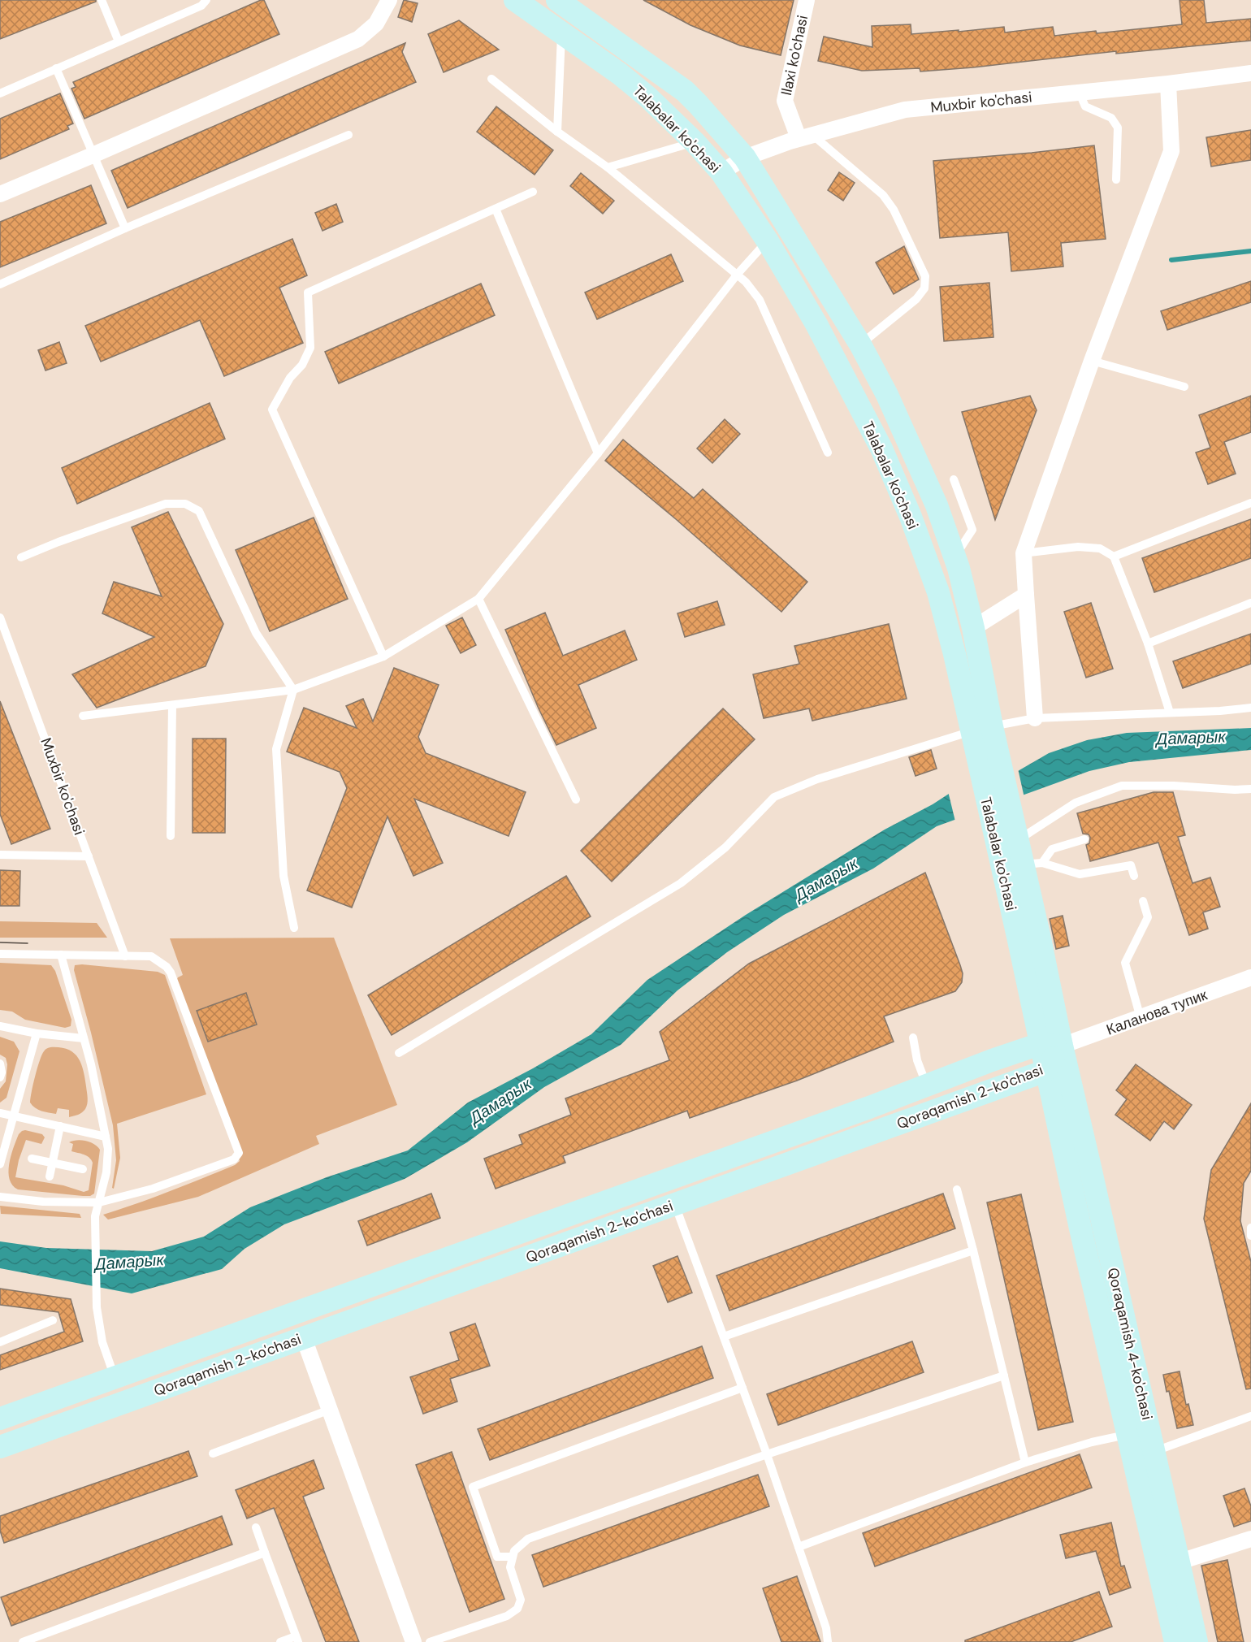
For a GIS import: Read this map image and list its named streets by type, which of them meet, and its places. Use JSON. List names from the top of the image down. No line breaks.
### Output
{"streets":{"main road":["Talabalar ko'chasi","Qoraqamish 2-ko'chasi","Qoraqamish 4-ko'chasi"],"street":["Ilaxi ko'chasi","Muxbir ko'chasi","Каланова тупик"]},"crossings":[["Ilaxi ko'chasi","Muxbir ko'chasi"],["Muxbir ko'chasi","Talabalar ko'chasi"],["Talabalar ko'chasi","Каланова тупик"],["Talabalar ko'chasi","Qoraqamish 2-ko'chasi"],["Talabalar ko'chasi","Qoraqamish 4-ko'chasi"],["Каланова тупик","Qoraqamish 2-ko'chasi"],["Каланова тупик","Qoraqamish 4-ko'chasi"],["Qoraqamish 2-ko'chasi","Qoraqamish 4-ko'chasi"]],"water":["Дамарык"]}
